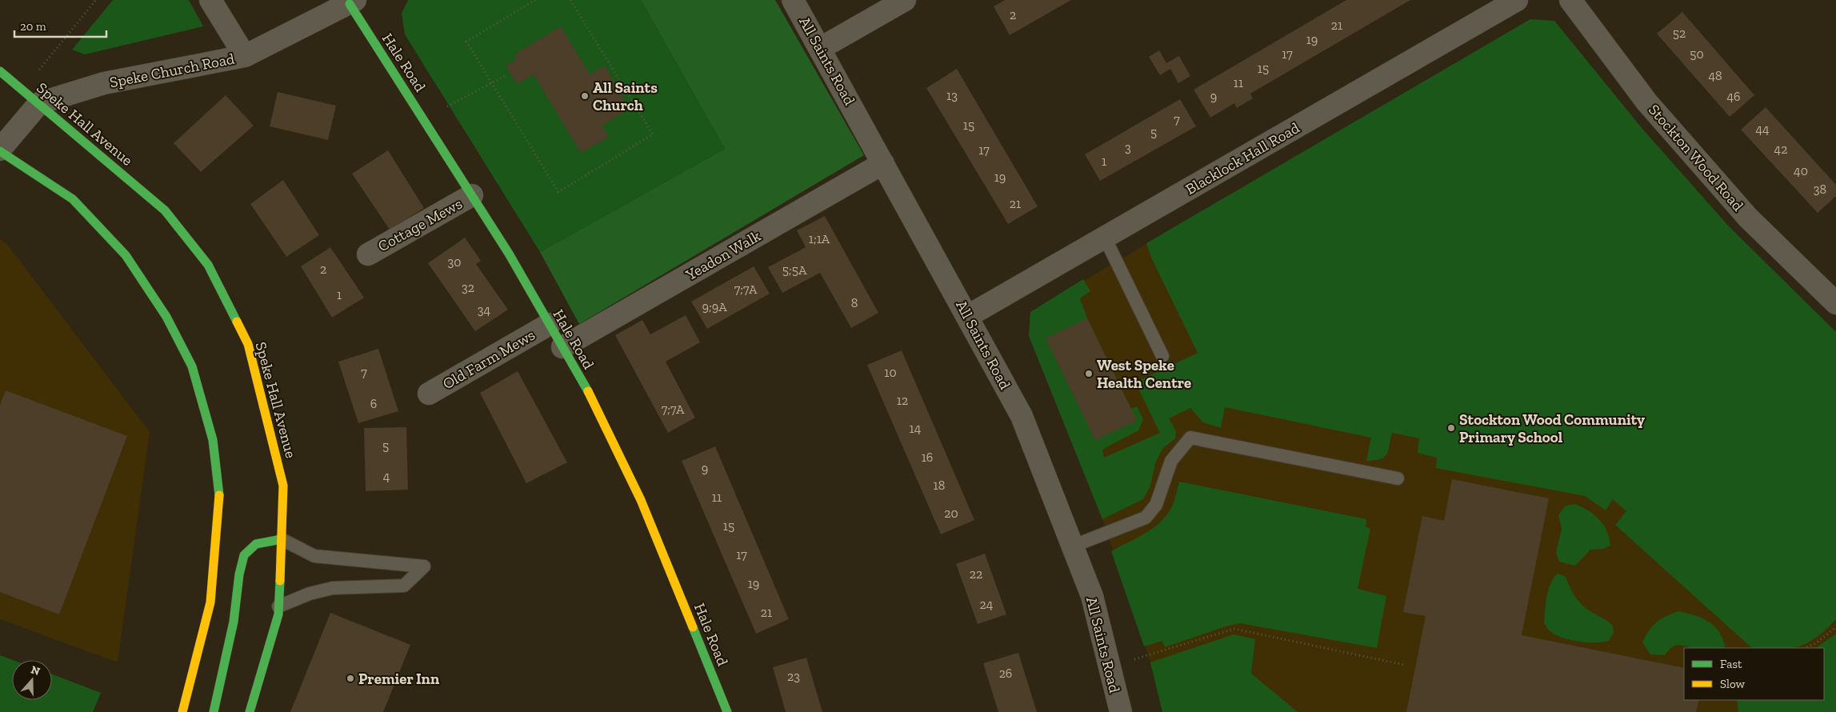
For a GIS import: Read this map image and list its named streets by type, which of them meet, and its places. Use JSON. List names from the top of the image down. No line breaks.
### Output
{"streets":{"street":["All Saints Road","Hale Road","Speke Church Road","Speke Hall Avenue","Stockton Wood Road","Blacklock Hall Road","Cottage Mews","Yeadon Walk","Old Farm Mews"]},"crossings":[["All Saints Road","Blacklock Hall Road"],["All Saints Road","Yeadon Walk"],["Hale Road","Speke Church Road"],["Hale Road","Cottage Mews"],["Hale Road","Yeadon Walk"],["Hale Road","Old Farm Mews"],["Speke Church Road","Speke Hall Avenue"]],"places":["All Saints Church","West Speke Health Centre","Stockton Wood Community Primary School","Premier Inn"],"house_numbers":["2","21","52","19","17","50","15","48","11","13","9","46","7","15","44","5","3","42","17","1","40","19","38","21","1;1A","30","2","5;5A","32","7;7A","1","8","9;9A","34","7","10","12","6","7;7A","14","5","16","9","4","18","11","20","15","17","22","19","24","21","26","23"],"legend":["Fast","Slow"],"scale_bar":"20 m","north":"top"}
